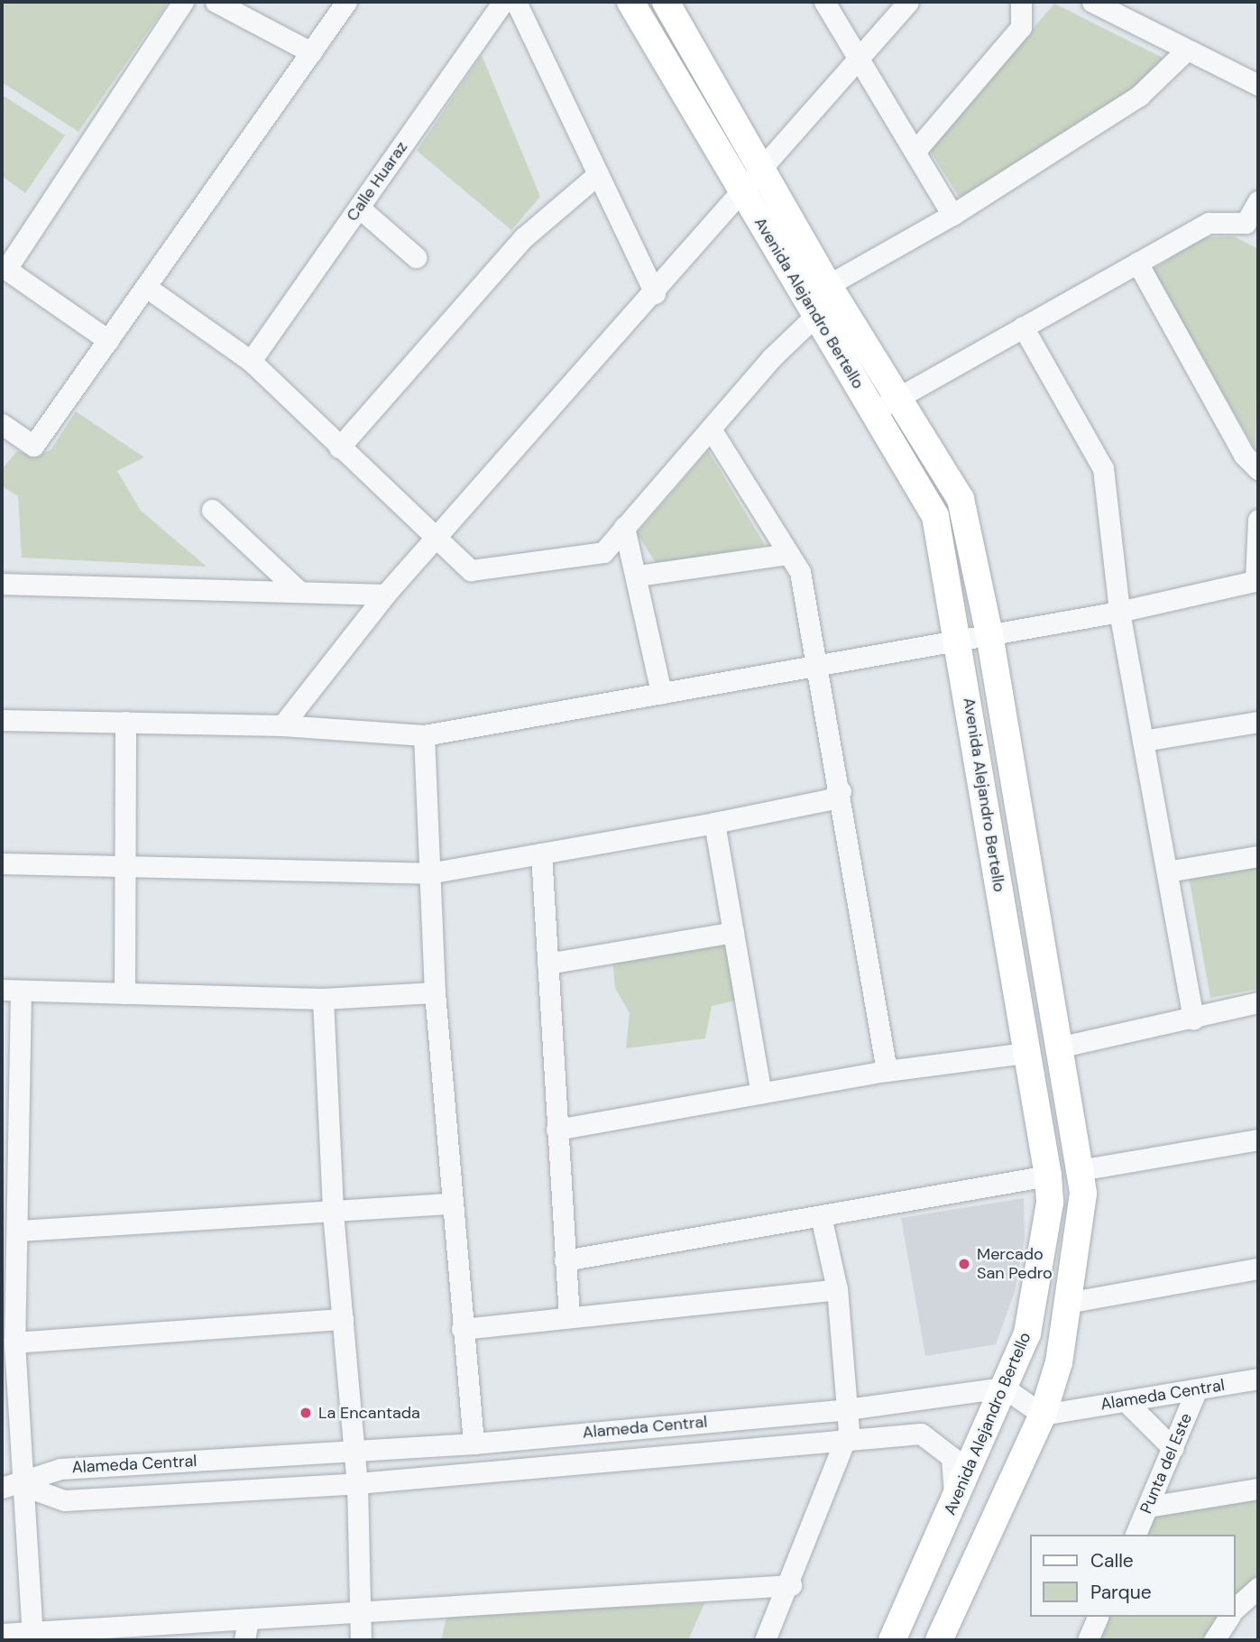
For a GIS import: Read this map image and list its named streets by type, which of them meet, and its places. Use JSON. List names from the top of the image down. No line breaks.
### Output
{"streets":{"main road":["Avenida Alejandro Bertello"],"street":["Calle Huaraz","Alameda Central","Punta del Este"]},"crossings":[["Avenida Alejandro Bertello","Alameda Central"],["Alameda Central","Punta del Este"]],"places":["Mercado San Pedro","La Encantada"],"legend":["Calle","Parque"]}
